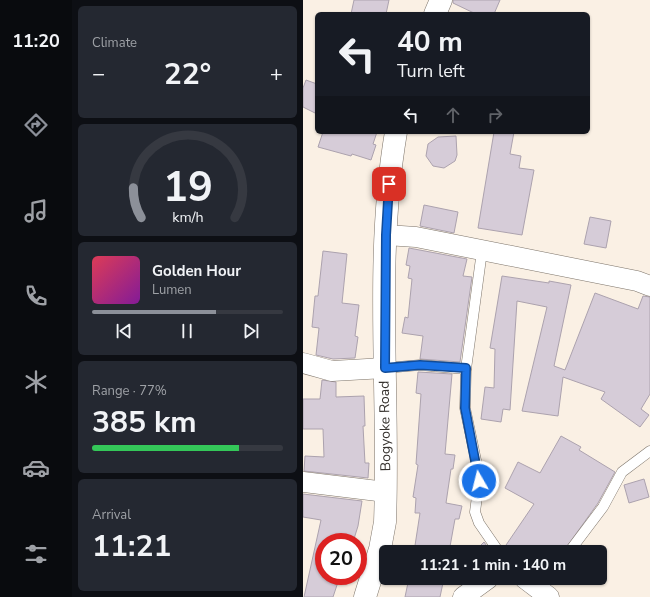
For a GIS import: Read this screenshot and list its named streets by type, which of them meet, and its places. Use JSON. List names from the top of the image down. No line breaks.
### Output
{"streets":{"main road":["Bogyoke Road"]},"page":{"tabs":"11:20","tile":["Climate",["Range · 77%","385 km"],["Arrival","11:21"]],"turn":["40 m","Turn left"],"heat":["−","22°","+"],"song":["Golden Hour","Lumen"],"limit":"20","trip":"11:21 · 1 min · 140 m","gauge":["19","km/h"]}}
